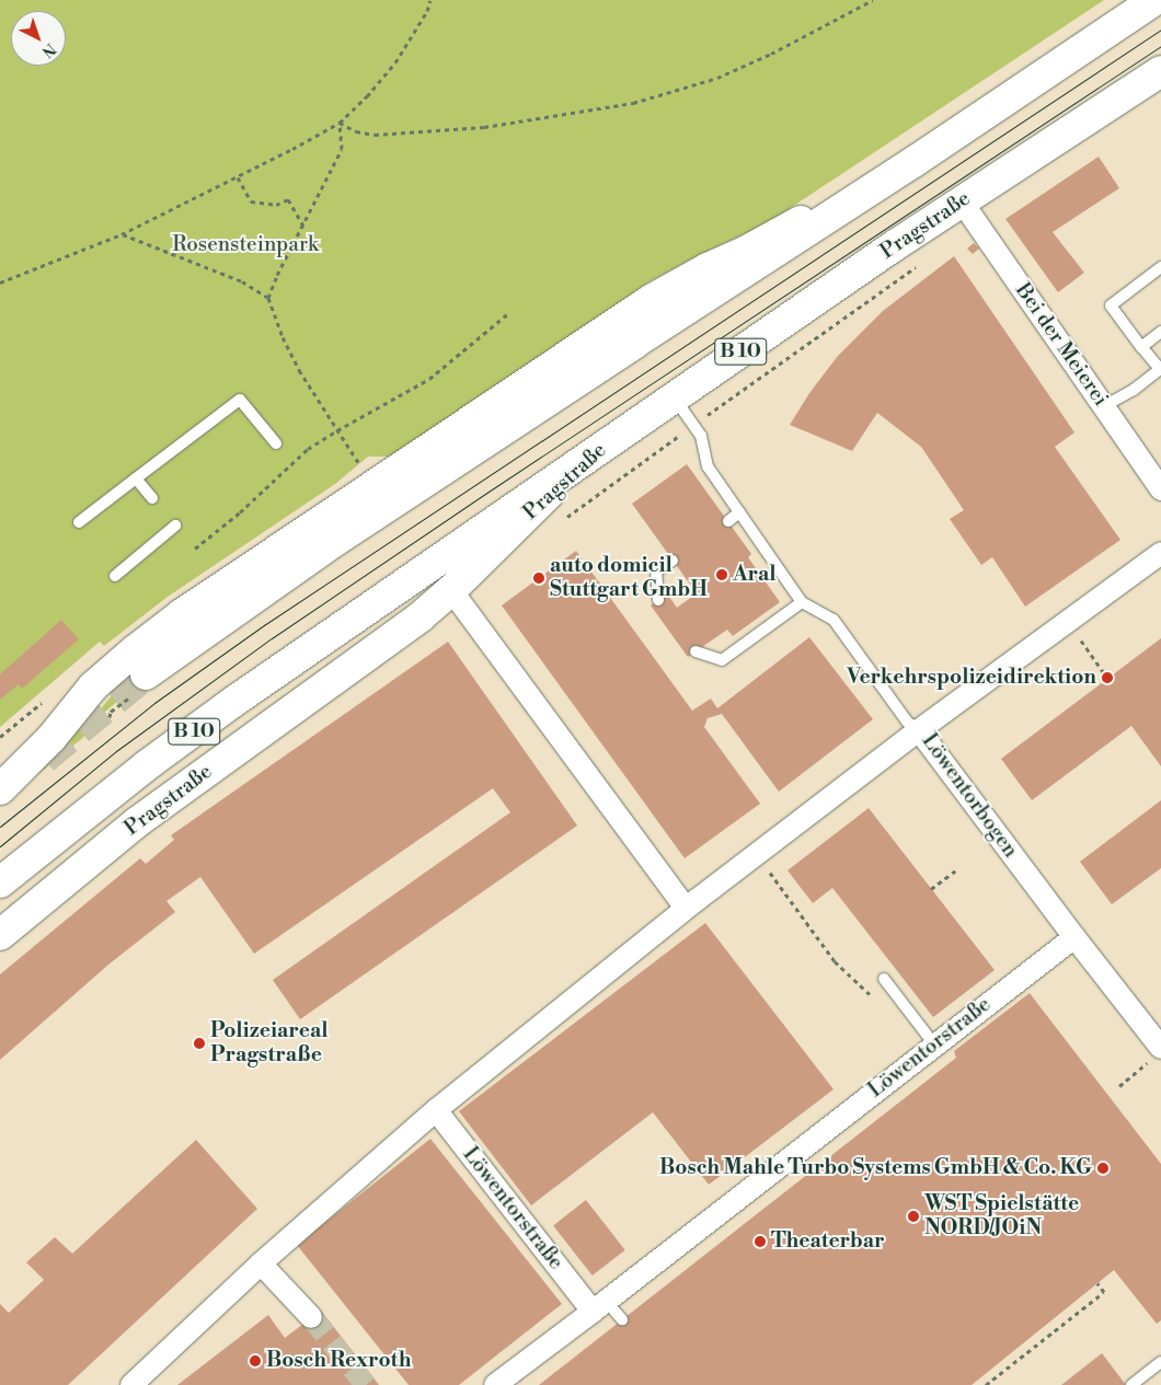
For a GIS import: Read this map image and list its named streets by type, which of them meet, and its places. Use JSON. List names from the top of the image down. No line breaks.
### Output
{"streets":{"main road":["Pragstraße","B 10"],"street":["Bei der Meierei","Löwentorbogen","Löwentorstraße"]},"crossings":[["Pragstraße","Bei der Meierei"],["Pragstraße","B 10"],["Löwentorbogen","Löwentorstraße"]],"parks":["Rosensteinpark"],"places":["Aral","auto domicil Stuttgart GmbH","Verkehrspolizeidirektion","Polizeiareal Pragstraße","Bosch Mahle Turbo Systems GmbH & Co. KG","WST Spielstätte NORD/JOiN","Theaterbar","Bosch Rexroth"],"north":"bottom right"}
